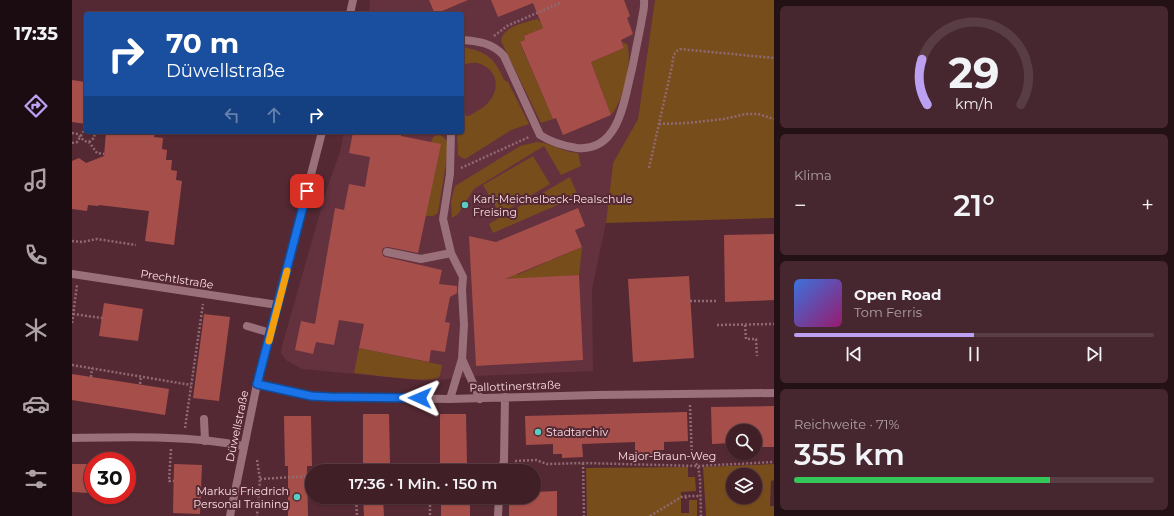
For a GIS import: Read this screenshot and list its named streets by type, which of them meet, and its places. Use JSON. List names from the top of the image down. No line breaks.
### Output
{"streets":{"street":["Prechtlstraße","Pallottinerstraße","Düwellstraße"],"path":["Major-Braun-Weg"]},"crossings":[["Prechtlstraße","Düwellstraße"],["Pallottinerstraße","Düwellstraße"]],"places":["Karl-Meichelbeck-Realschule Freising","Stadtarchiv","Markus Friedrich Personal Training"],"page":{"tabs":"17:35","turn":["70 m","Düwellstraße"],"tile":["Klima",["Reichweite · 71%","355 km"]],"heat":["−","21°","+"],"song":["Open Road","Tom Ferris"],"limit":"30","trip":"17:36 · 1 Min. · 150 m","gauge":["29","km/h"]}}
